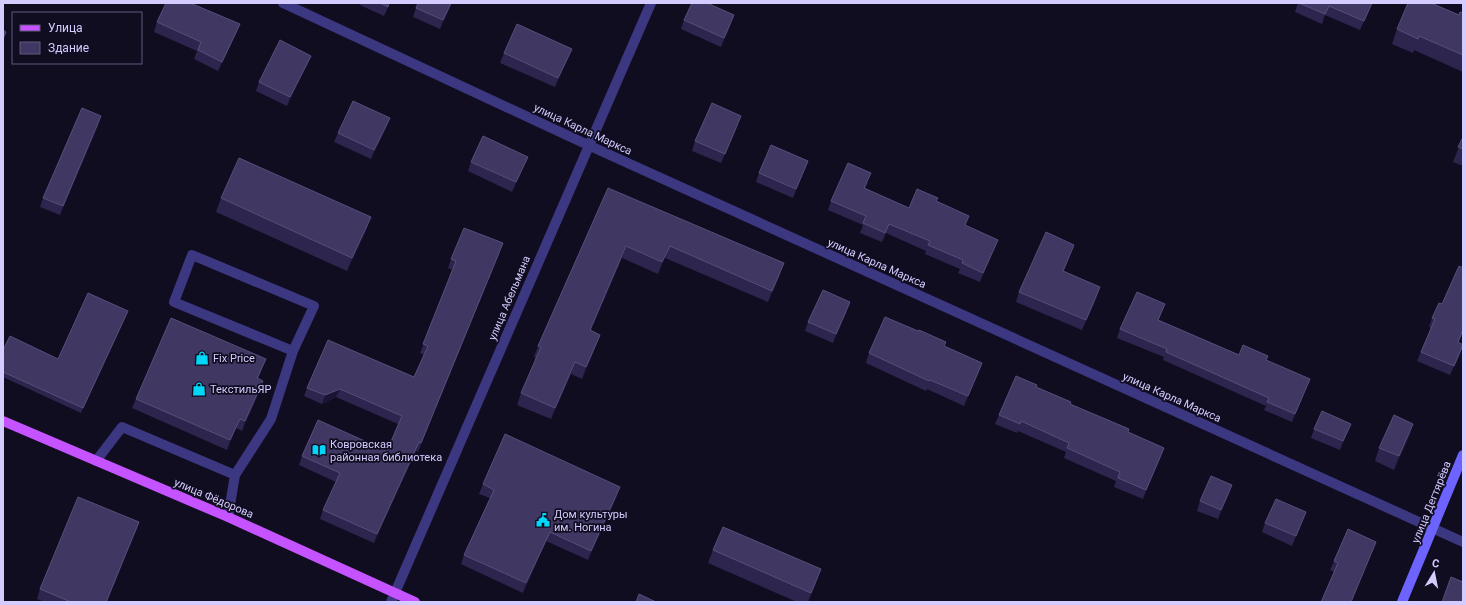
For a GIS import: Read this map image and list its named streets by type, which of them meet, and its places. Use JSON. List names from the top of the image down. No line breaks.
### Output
{"streets":{"main road":["улица Фёдорова","улица Дегтярёва"],"street":["улица Карла Маркса","улица Абельмана"]},"crossings":[["улица Карла Маркса","улица Абельмана"],["улица Карла Маркса","улица Дегтярёва"],["улица Абельмана","улица Фёдорова"]],"places":{"shop":["Fix Price","ТекстильЯР"],"library":["Ковровская районная библиотека"],"public building":["Дом культуры им. Ногина"]},"legend":["Улица","Здание"],"north":"top"}
